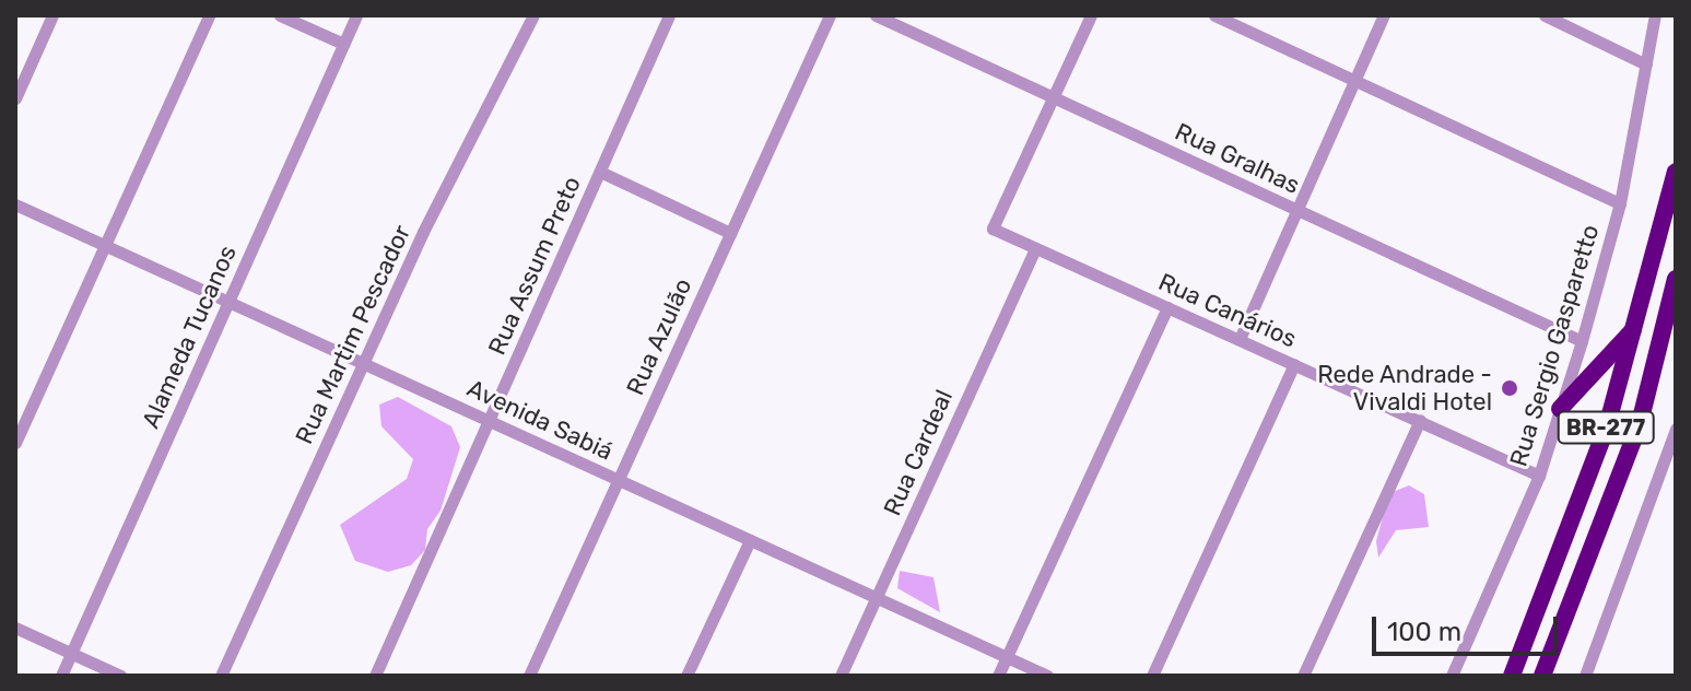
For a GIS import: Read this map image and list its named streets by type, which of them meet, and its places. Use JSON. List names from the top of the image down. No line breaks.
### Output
{"streets":{"highway":["BR-277"],"street":["Rua Gralhas","Rua Assum Preto","Rua Canários","Rua Martim Pescador","Alameda Tucanos","Rua Azulão","Rua Sergio Gasparetto","Avenida Sabiá","Rua Cardeal"]},"crossings":[["Rua Gralhas","Rua Canários"],["Rua Gralhas","Rua Sergio Gasparetto"],["Rua Assum Preto","Avenida Sabiá"],["Rua Canários","Rua Sergio Gasparetto"],["Rua Canários","Rua Cardeal"],["Rua Martim Pescador","Avenida Sabiá"],["Alameda Tucanos","Avenida Sabiá"],["Rua Azulão","Avenida Sabiá"],["Avenida Sabiá","Rua Cardeal"]],"places":["Rede Andrade - Vivaldi Hotel"],"scale_bar":"100 m"}
